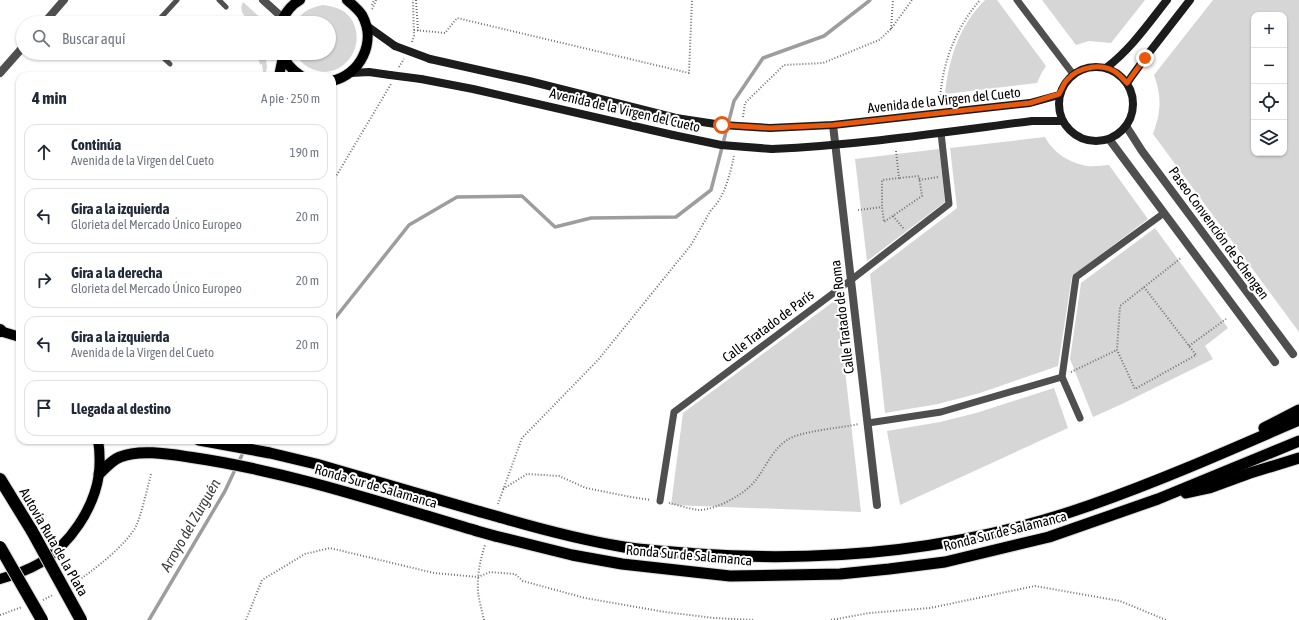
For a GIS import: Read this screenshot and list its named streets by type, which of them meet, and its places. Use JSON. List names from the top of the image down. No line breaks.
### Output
{"streets":{"highway":["Ronda Sur de Salamanca","Autovía Ruta de la Plata"],"main road":["Avenida de la Virgen del Cueto"],"street":["Paseo Convención de Schengen","Calle Tratado de Roma","Calle Tratado de París"]},"crossings":[["Avenida de la Virgen del Cueto","Paseo Convención de Schengen"],["Avenida de la Virgen del Cueto","Calle Tratado de Roma"],["Avenida de la Virgen del Cueto","Calle Tratado de París"],["Calle Tratado de Roma","Calle Tratado de París"]],"water":["Arroyo del Zurguén"],"page":{"map_buttons":["+","−"],"search":"Buscar aquí","heading":["4 min","A pie · 250 m"],"list":[["Continúa","Avenida de la Virgen del Cueto","190 m"],["Gira a la izquierda","Glorieta del Mercado Único Europeo","20 m"],["Gira a la derecha","Glorieta del Mercado Único Europeo","20 m"],["Gira a la izquierda","Avenida de la Virgen del Cueto","20 m"],"Llegada al destino"]}}
